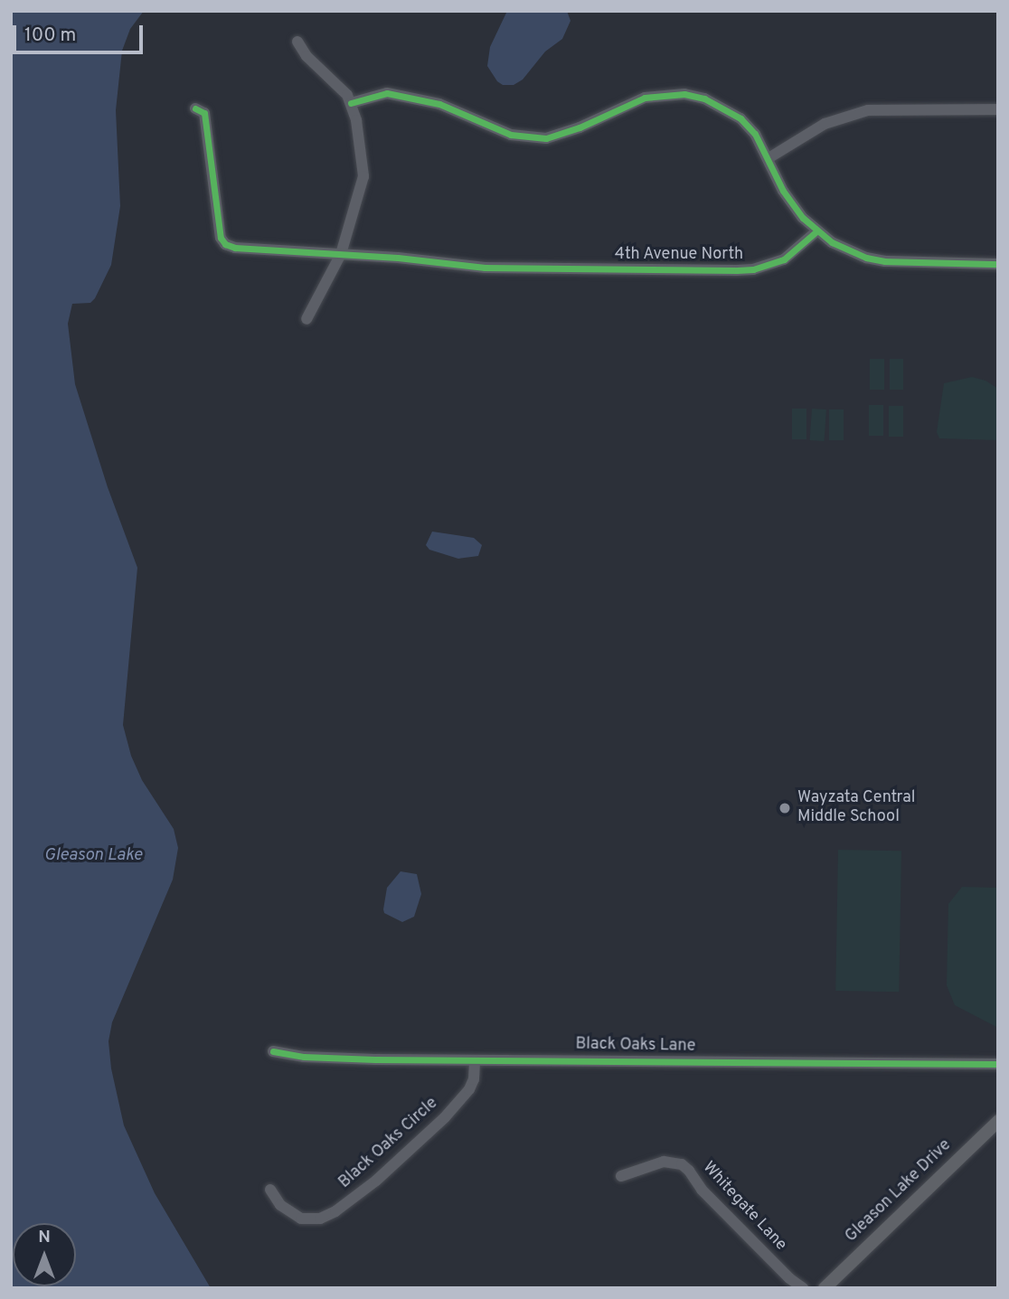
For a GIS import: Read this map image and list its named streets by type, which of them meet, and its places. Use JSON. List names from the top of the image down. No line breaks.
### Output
{"streets":{"main road":["Gleason Lake Drive"],"street":["4th Avenue North","Black Oaks Lane","Black Oaks Circle","Whitegate Lane"]},"crossings":[["Black Oaks Lane","Black Oaks Circle"]],"water":["Gleason Lake"],"places":["Wayzata Central Middle School"],"scale_bar":"100 m","north":"top"}
